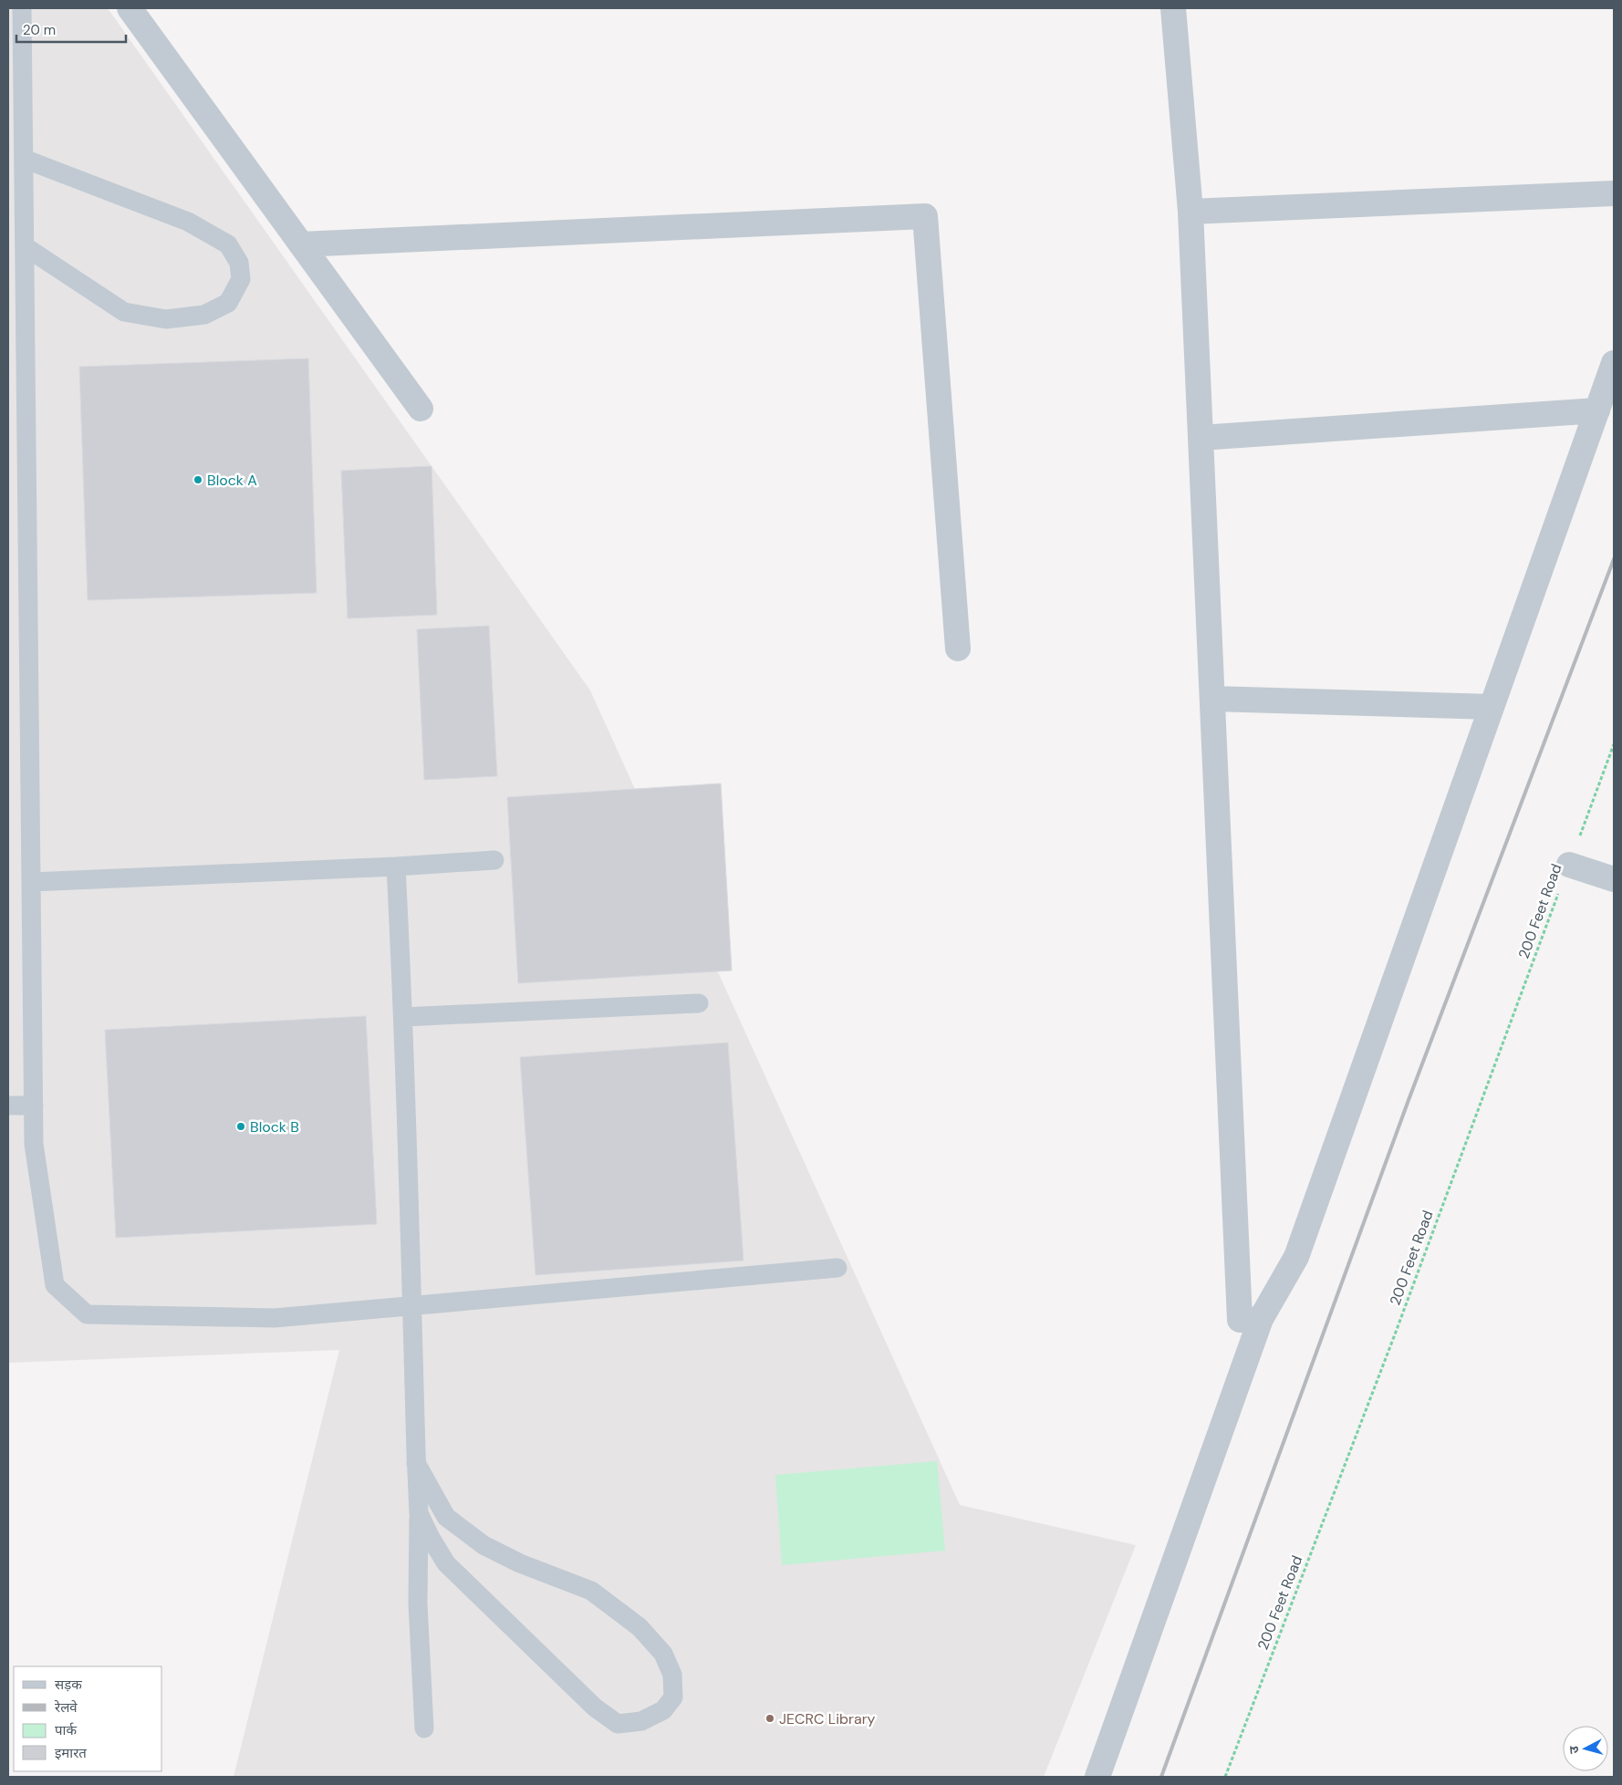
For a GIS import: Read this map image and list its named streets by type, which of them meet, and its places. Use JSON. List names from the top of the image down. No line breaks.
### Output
{"streets":{"path":["200 Feet Road"]},"places":["Block A","Block B","JECRC Library"],"legend":["सड़क","रेलवे","पार्क","इमारत"],"scale_bar":"20 m","north":"left"}
